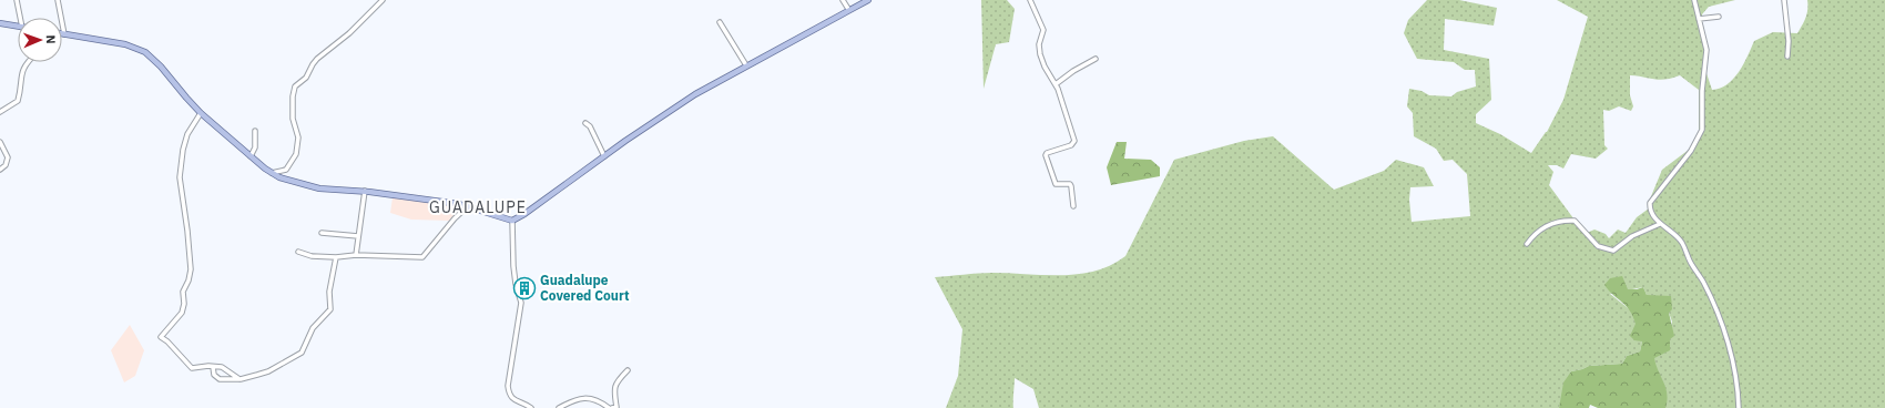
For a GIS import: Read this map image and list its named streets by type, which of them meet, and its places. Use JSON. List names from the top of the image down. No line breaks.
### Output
{"districts":["GUADALUPE"],"places":{"building":["Guadalupe Covered Court"]},"north":"right"}
